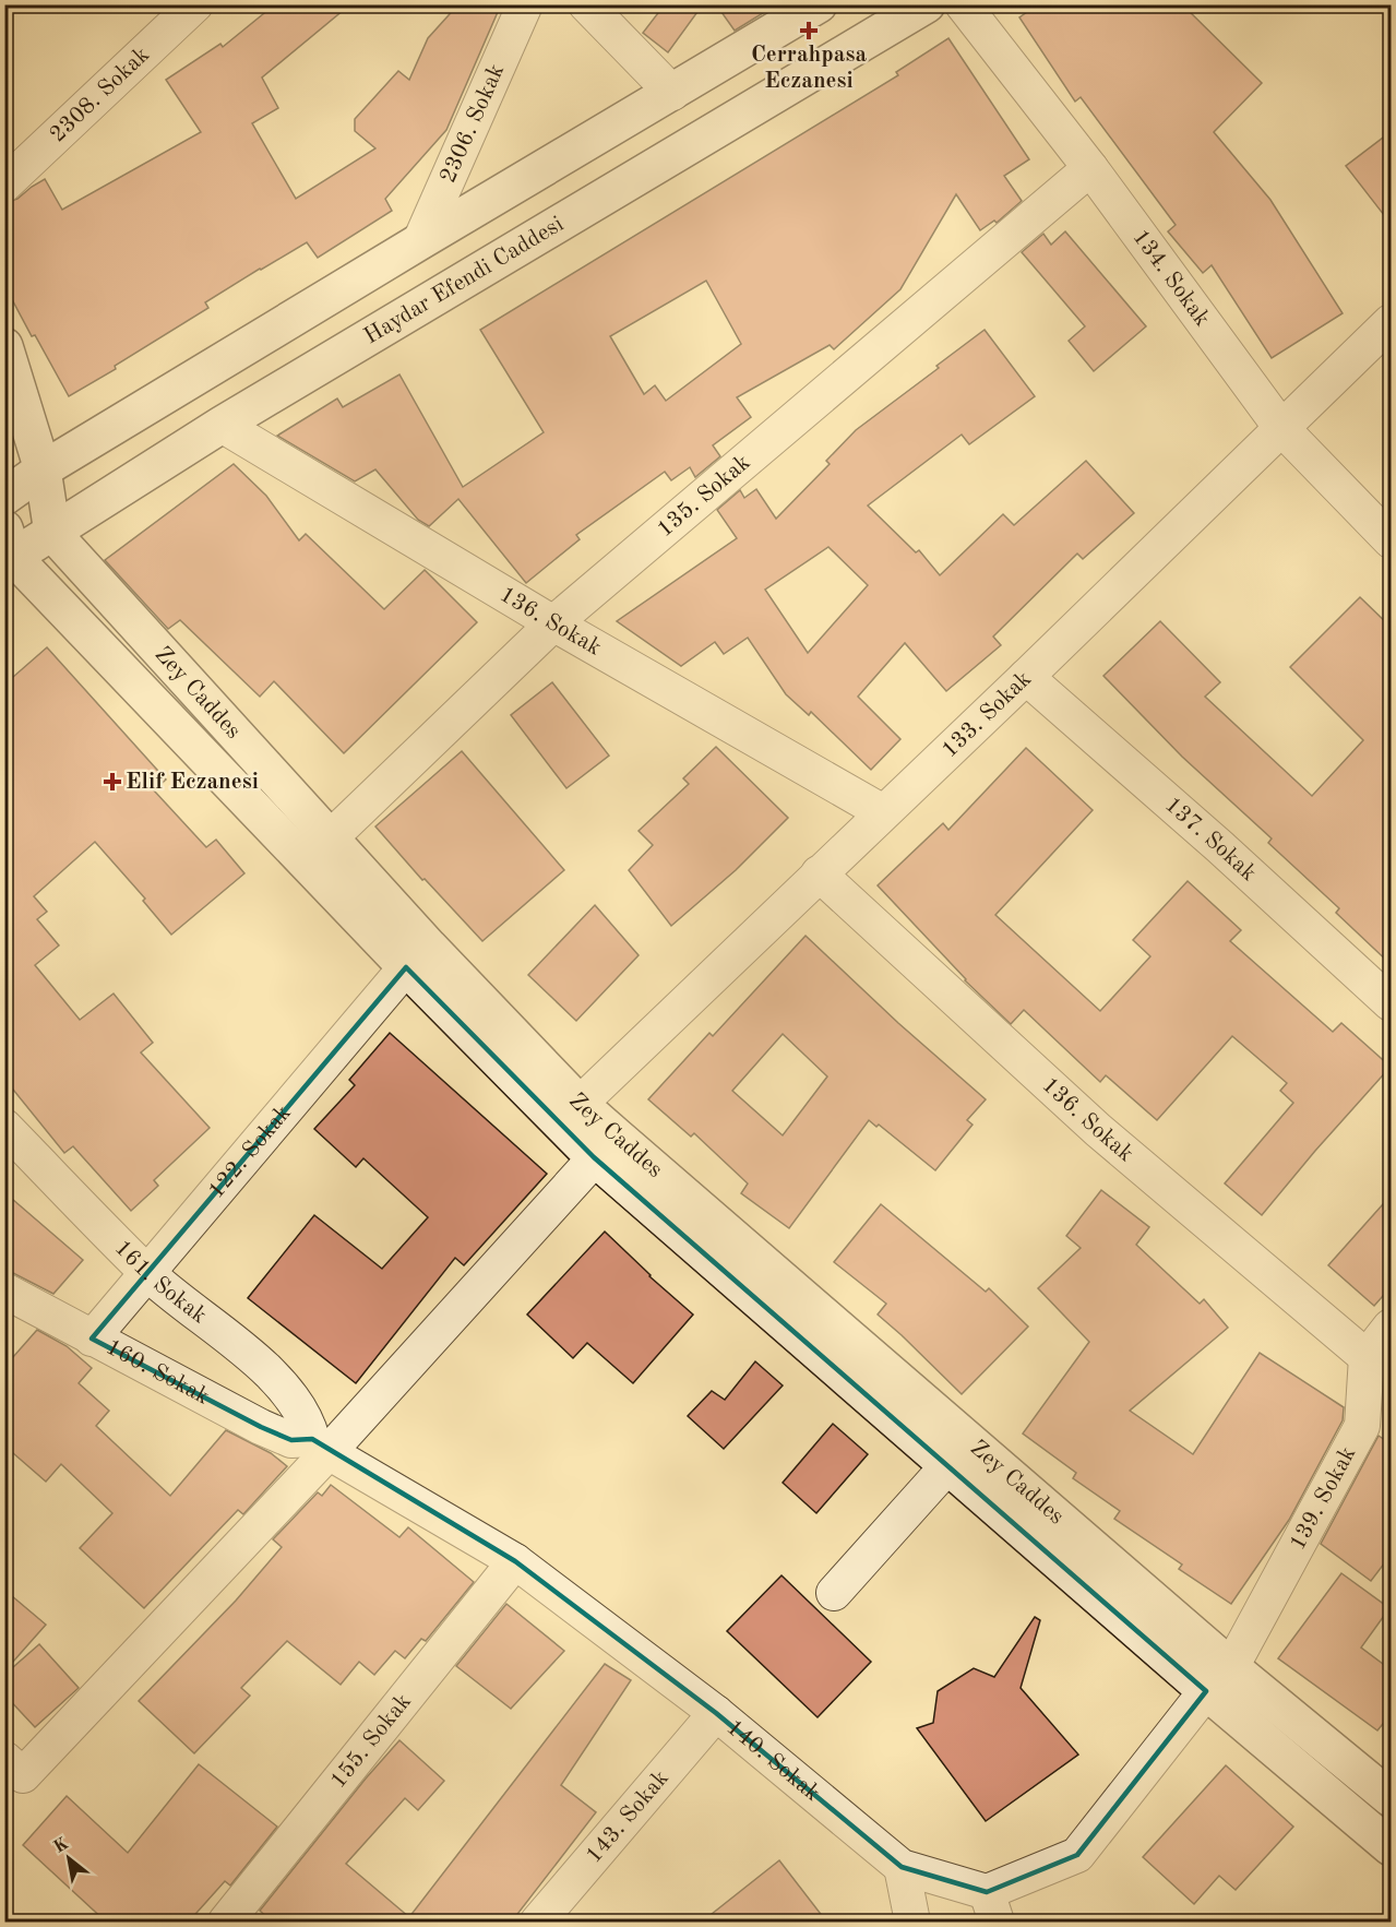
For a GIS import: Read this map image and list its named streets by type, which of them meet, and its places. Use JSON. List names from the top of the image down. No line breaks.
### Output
{"streets":{"main road":["Haydar Efendi Caddesi","Zey Caddes"],"street":["2308. Sokak","2306. Sokak","134. Sokak","135. Sokak","136. Sokak","133. Sokak","137. Sokak","122. Sokak","161. Sokak","160. Sokak","139. Sokak","155. Sokak","140. Sokak","143. Sokak"]},"crossings":[["134. Sokak","135. Sokak"],["134. Sokak","133. Sokak"],["Haydar Efendi Caddesi","136. Sokak"],["Haydar Efendi Caddesi","Zey Caddes"],["135. Sokak","136. Sokak"],["135. Sokak","Zey Caddes"],["136. Sokak","133. Sokak"],["136. Sokak","139. Sokak"],["Zey Caddes","133. Sokak"],["Zey Caddes","122. Sokak"],["Zey Caddes","139. Sokak"],["Zey Caddes","140. Sokak"],["133. Sokak","137. Sokak"],["122. Sokak","161. Sokak"],["122. Sokak","160. Sokak"],["161. Sokak","160. Sokak"],["161. Sokak","140. Sokak"],["160. Sokak","140. Sokak"],["155. Sokak","140. Sokak"],["140. Sokak","143. Sokak"]],"places":{"health":["Cerrahpasa Eczanesi","Elif Eczanesi"]},"north":"top left"}
